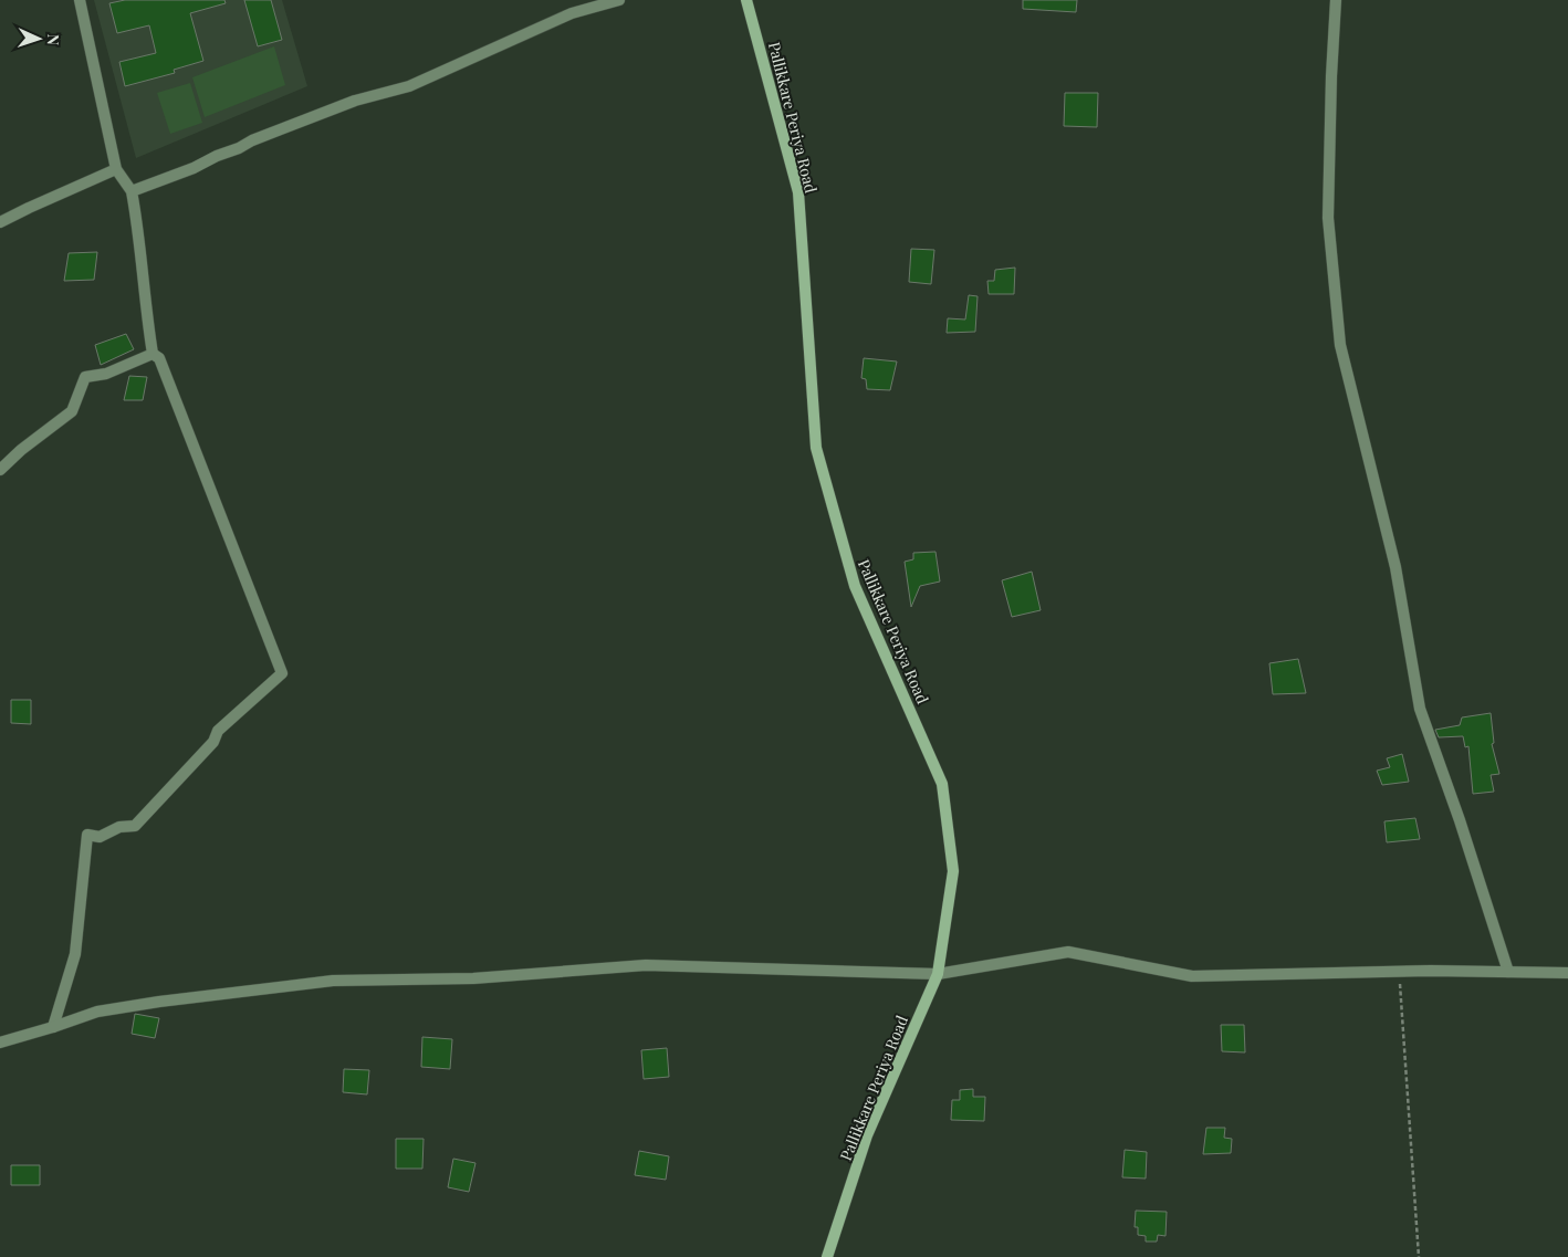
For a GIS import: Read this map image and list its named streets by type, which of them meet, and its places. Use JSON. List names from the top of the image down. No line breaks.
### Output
{"streets":{"main road":["Pallikkare Periya Road"]},"north":"right"}
